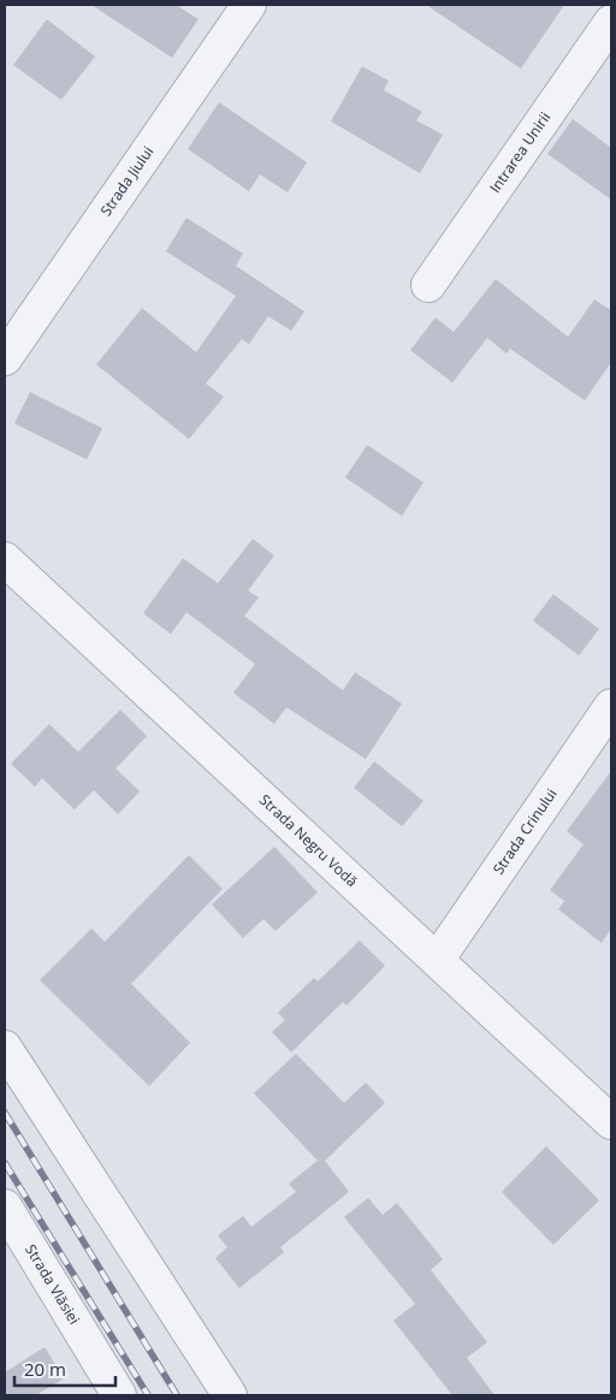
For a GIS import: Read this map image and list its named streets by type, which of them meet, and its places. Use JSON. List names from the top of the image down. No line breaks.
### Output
{"streets":{"street":["Intrarea Unirii","Strada Jiului","Strada Crinului","Strada Negru Vodă","Strada Vlăsiei"]},"crossings":[["Strada Crinului","Strada Negru Vodă"]],"scale_bar":"20 m"}
